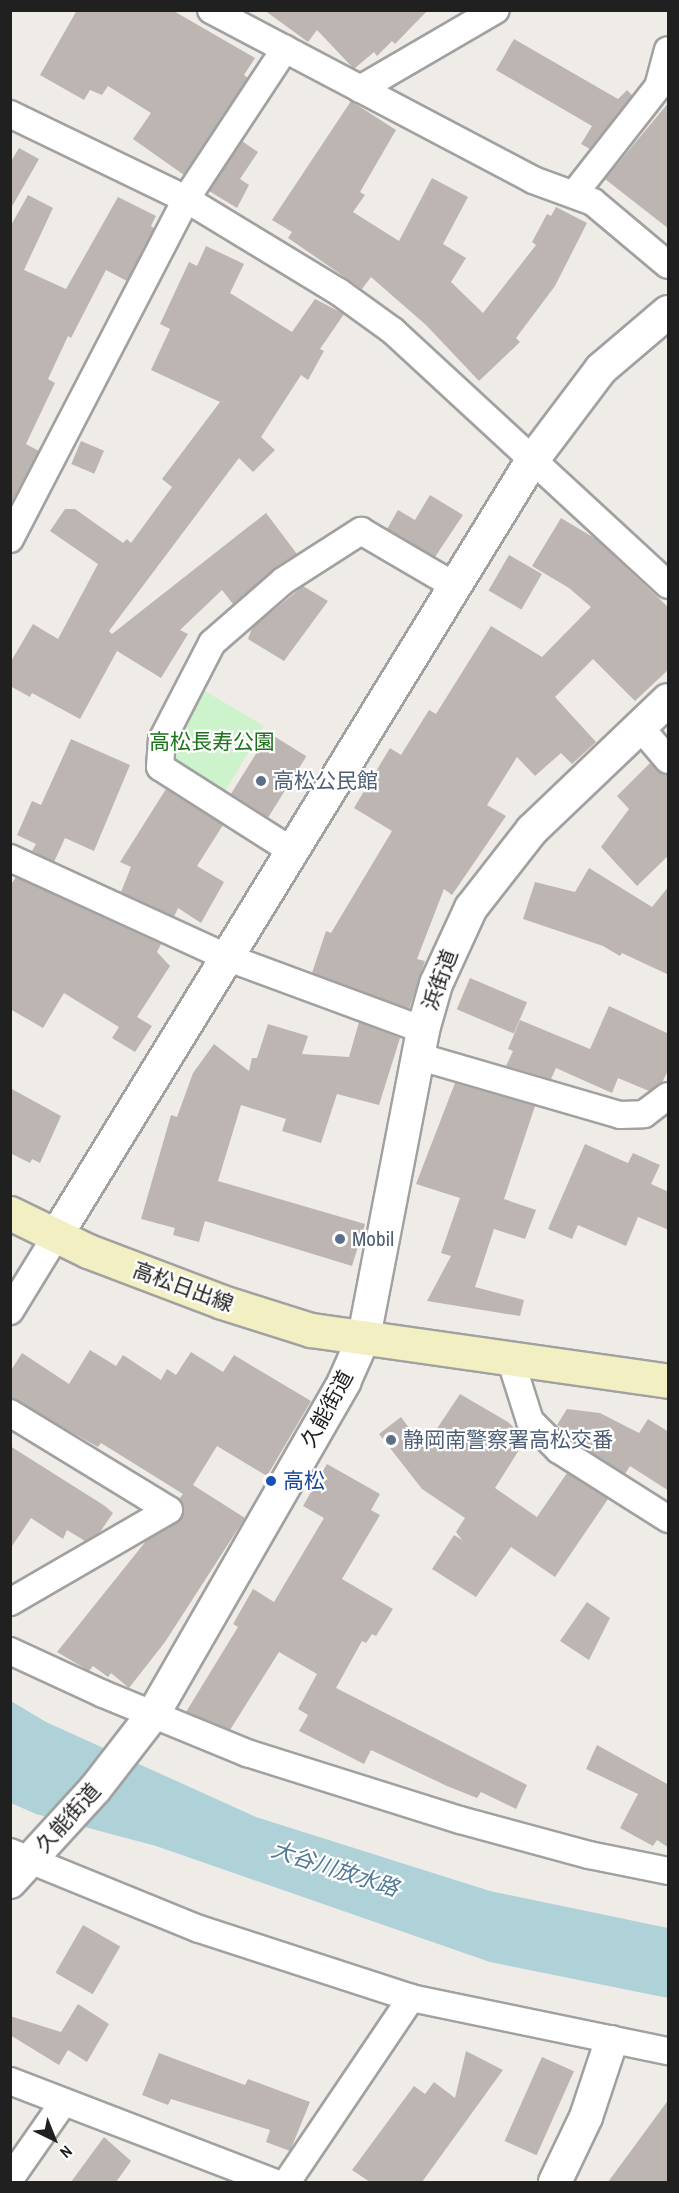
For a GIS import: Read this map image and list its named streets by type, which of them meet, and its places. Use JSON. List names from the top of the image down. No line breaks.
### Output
{"streets":{"main road":["高松日出線"],"street":["浜街道","久能街道"]},"crossings":[["浜街道","高松日出線"],["浜街道","久能街道"],["高松日出線","久能街道"]],"water":["大谷川放水路"],"parks":["高松長寿公園"],"places":["高松公民館","Mobil","静岡南警察署高松交番","高松"],"north":"bottom right"}
